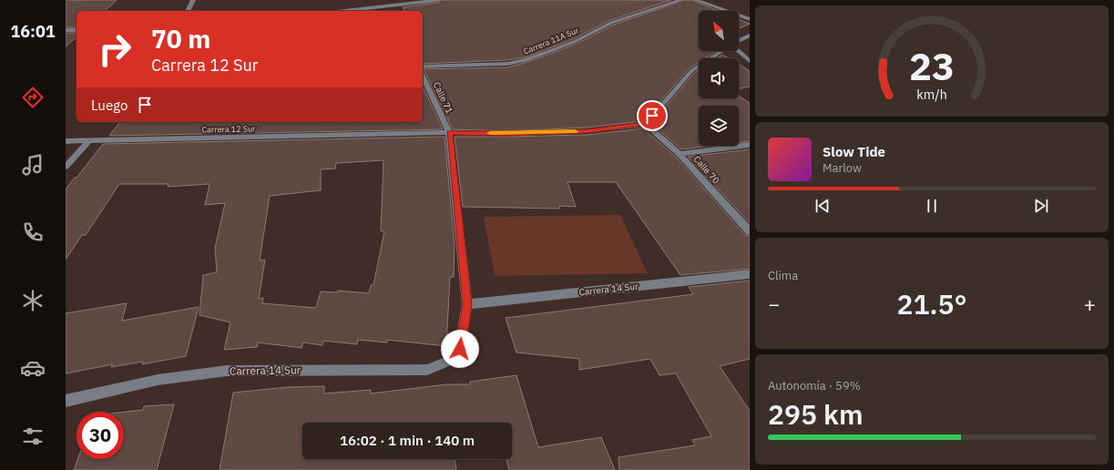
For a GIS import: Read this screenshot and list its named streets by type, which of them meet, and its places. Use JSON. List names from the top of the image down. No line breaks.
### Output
{"streets":{"street":["Carrera 11A Sur","Calle 71","Carrera 12 Sur","Calle 70","Carrera 14 Sur"]},"crossings":[["Calle 71","Carrera 12 Sur"],["Calle 71","Carrera 14 Sur"],["Carrera 12 Sur","Calle 70"]],"north":"top left","page":{"tabs":"16:01","turn":["70 m","Carrera 12 Sur"],"then":"Luego","song":["Slow Tide","Marlow"],"tile":["Clima",["Autonomía · 59%","295 km"]],"heat":["−","21.5°","+"],"limit":"30","trip":"16:02 · 1 min · 140 m","gauge":["23","km/h"]}}
